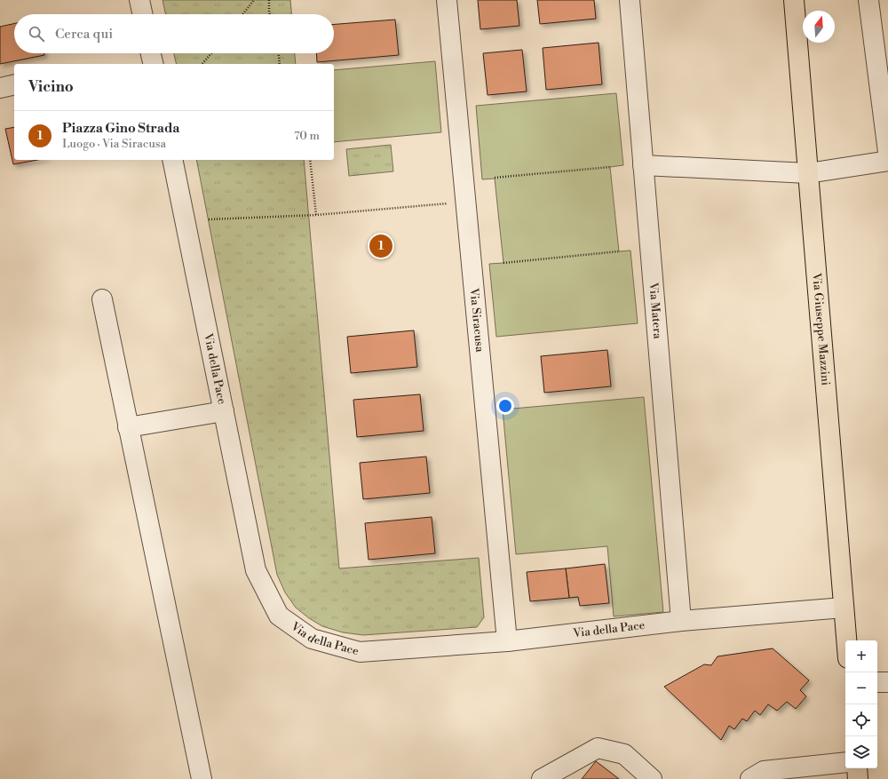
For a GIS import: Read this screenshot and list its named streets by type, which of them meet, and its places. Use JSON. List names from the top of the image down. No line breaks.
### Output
{"streets":{"main road":["Via Giuseppe Mazzini"],"street":["Via Matera","Via Siracusa","Via della Pace"]},"crossings":[["Via Matera","Via della Pace"],["Via Siracusa","Via della Pace"],["Via Giuseppe Mazzini","Via della Pace"]],"north":"top","page":{"search":"Cerca qui","heading":"Vicino","list":[{"mark":"1","name":"Piazza Gino Strada","note":"Luogo · Via Siracusa","value":"70 m"}],"pins":"1","map_buttons":["+","−"]}}
